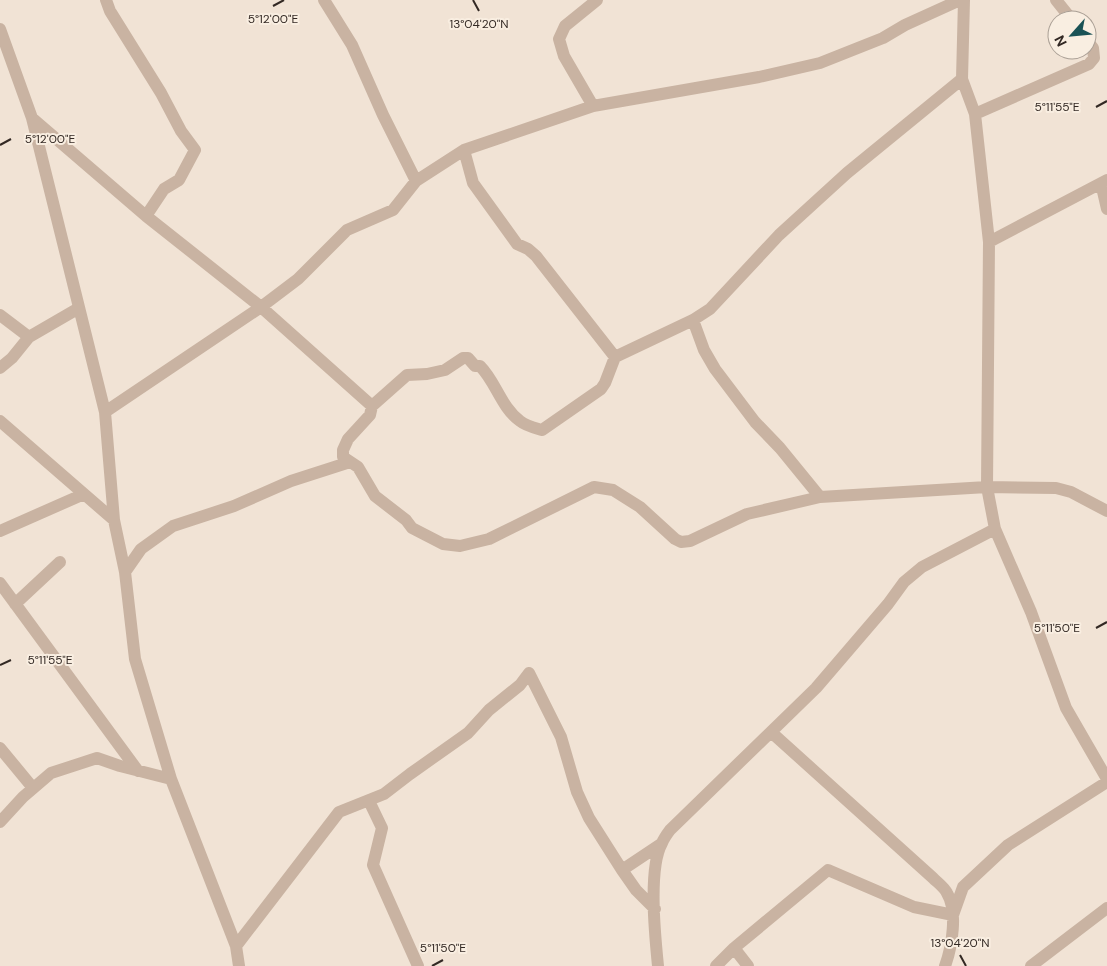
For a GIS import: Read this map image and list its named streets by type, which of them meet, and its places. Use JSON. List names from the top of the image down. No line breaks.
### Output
{"north":"bottom left","coordinates":["5°12'00\"E","13°04'20\"N","5°11'55\"E","5°11'50\"E"]}
